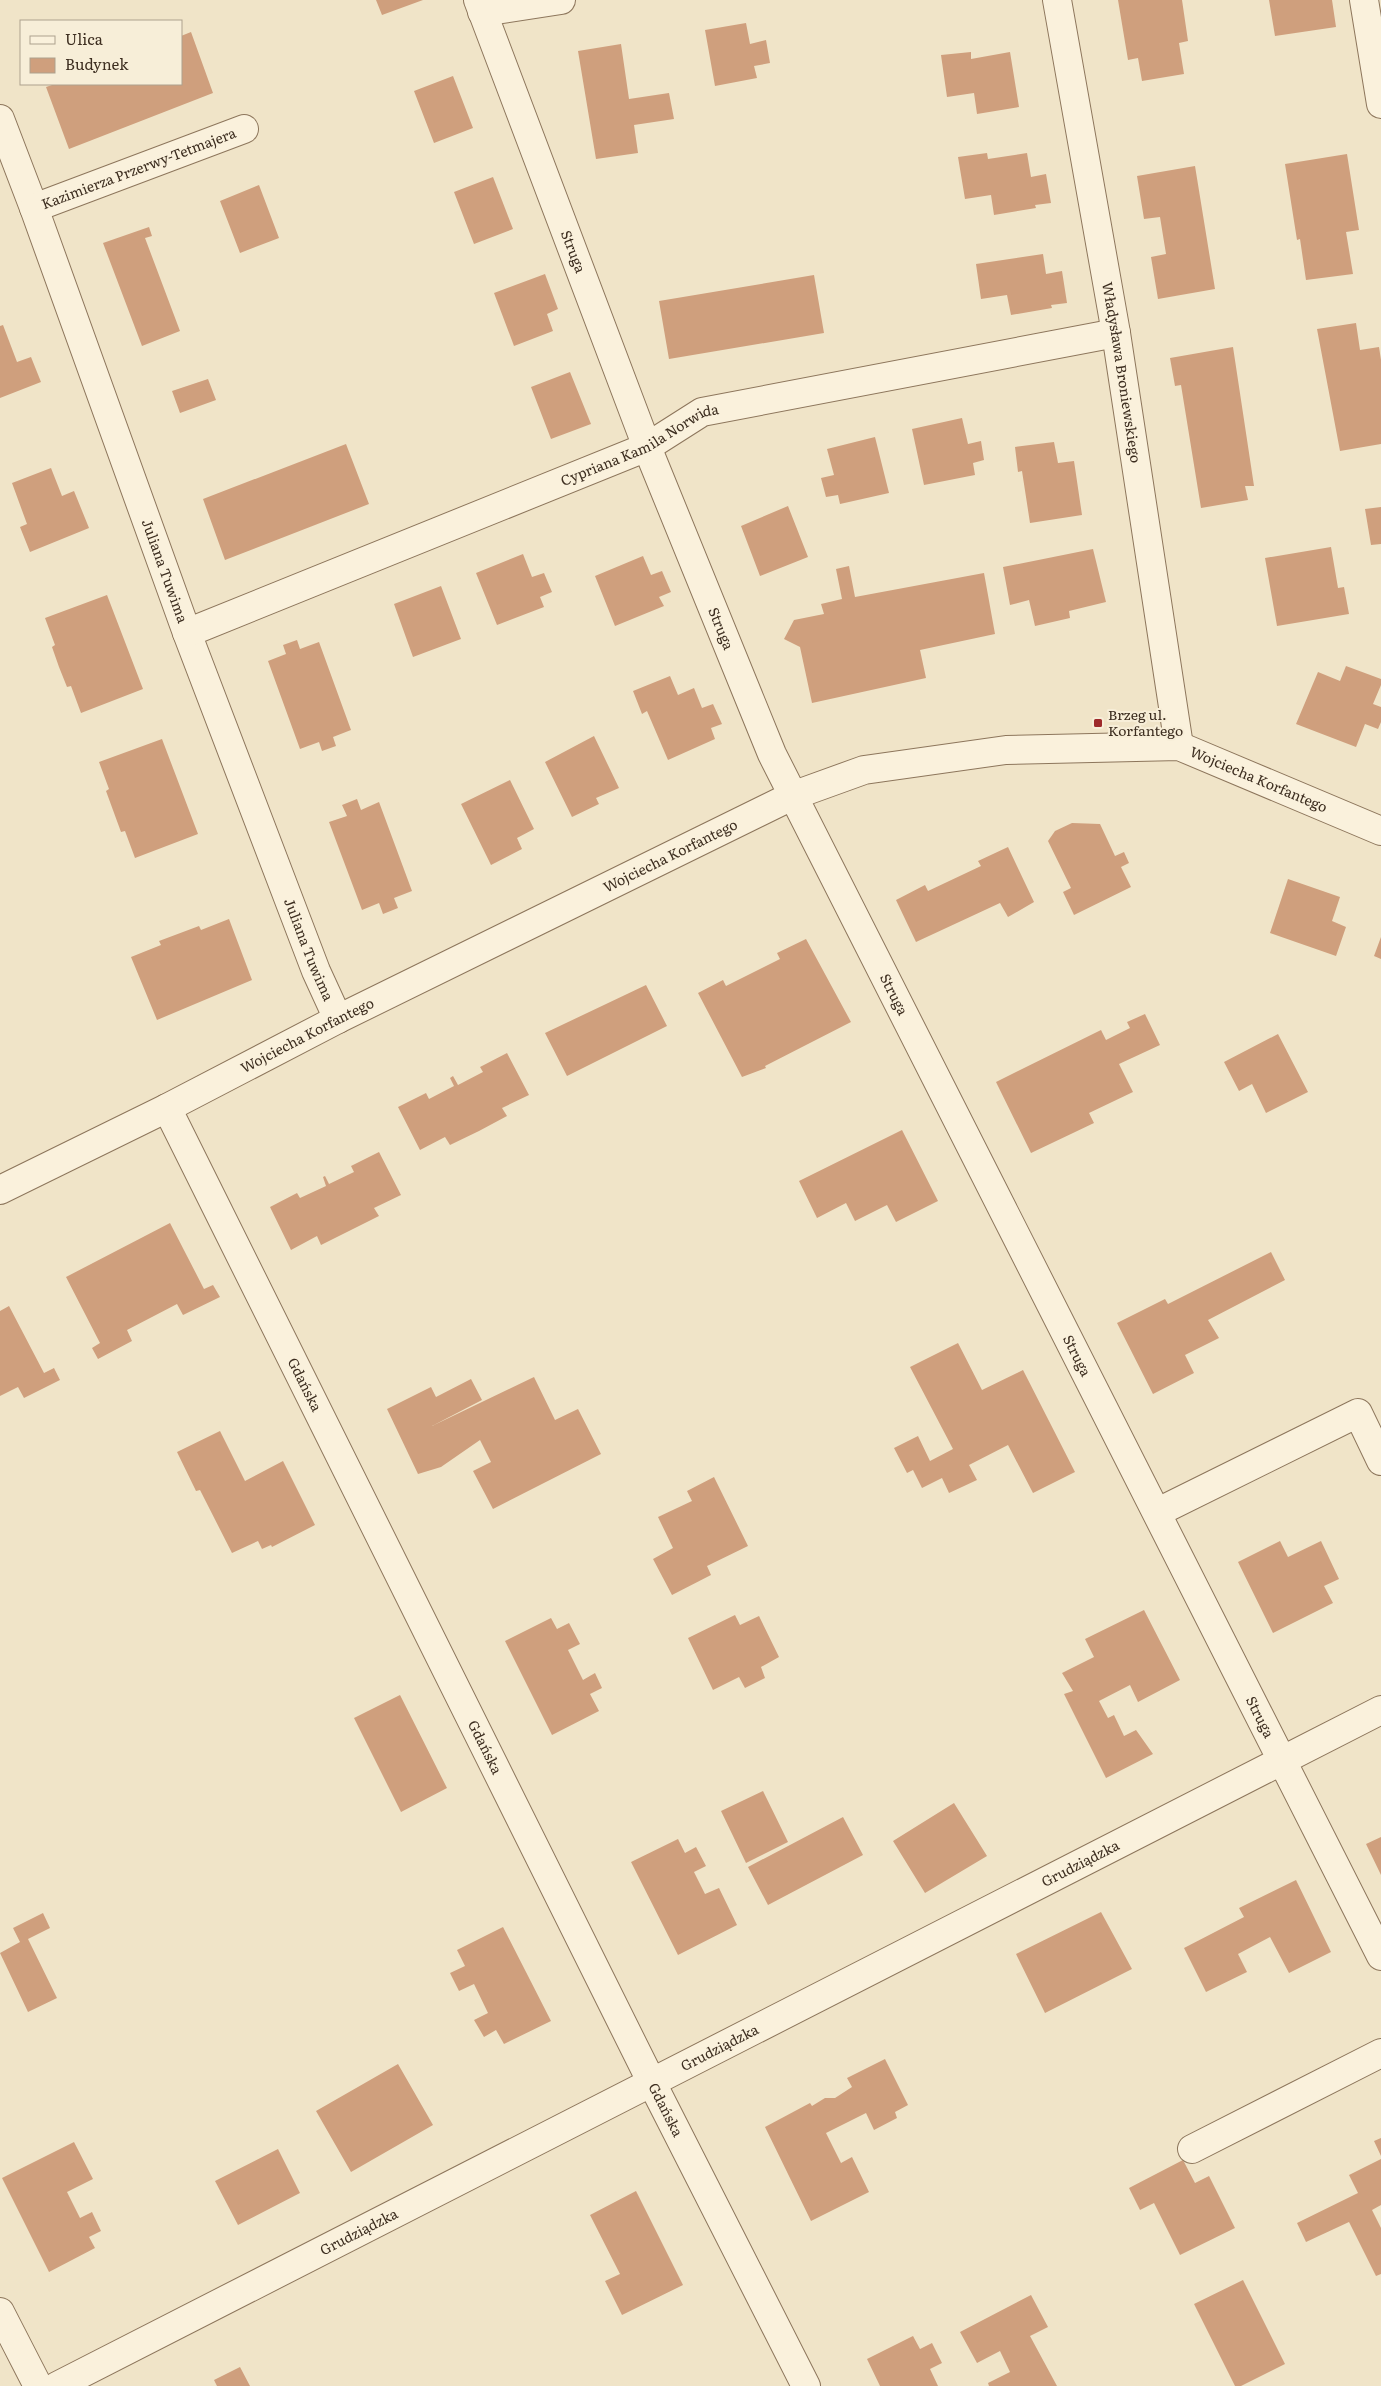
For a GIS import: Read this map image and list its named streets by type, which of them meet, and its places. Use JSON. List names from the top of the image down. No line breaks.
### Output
{"streets":{"street":["Kazimierza Przerwy-Tetmajera","Struga","Władysława Broniewskiego","Cypriana Kamila Norwida","Juliana Tuwima","Wojciecha Korfantego","Gdańska","Grudziądzka"]},"crossings":[["Kazimierza Przerwy-Tetmajera","Juliana Tuwima"],["Struga","Cypriana Kamila Norwida"],["Struga","Wojciecha Korfantego"],["Struga","Grudziądzka"],["Władysława Broniewskiego","Cypriana Kamila Norwida"],["Władysława Broniewskiego","Wojciecha Korfantego"],["Cypriana Kamila Norwida","Juliana Tuwima"],["Juliana Tuwima","Wojciecha Korfantego"],["Wojciecha Korfantego","Gdańska"],["Gdańska","Grudziądzka"]],"places":{"transit":["Brzeg ul. Korfantego"]},"legend":["Ulica","Budynek"]}
